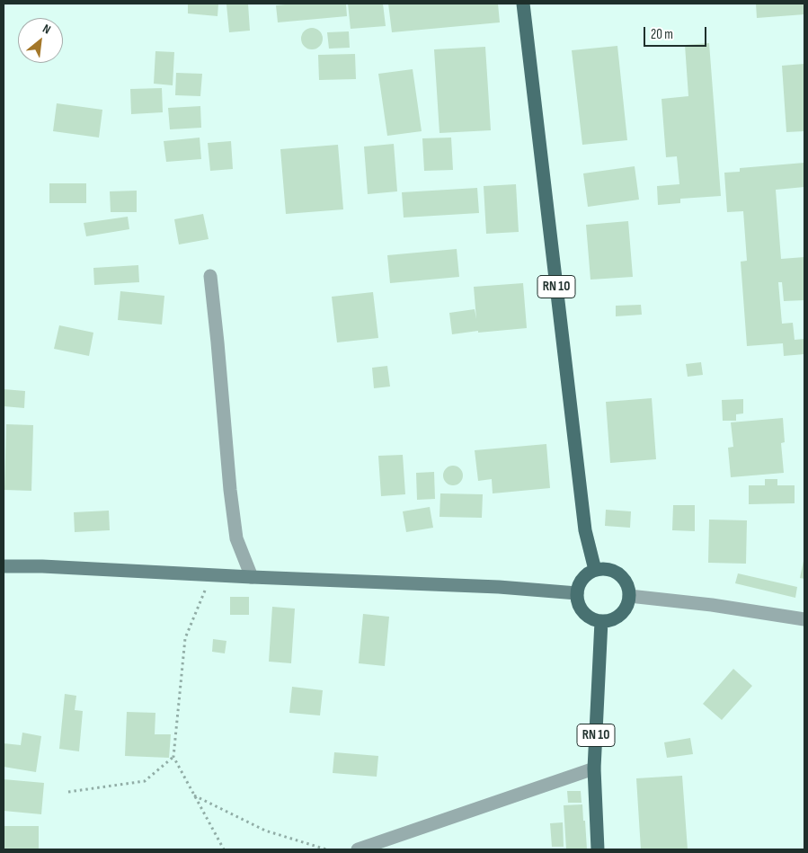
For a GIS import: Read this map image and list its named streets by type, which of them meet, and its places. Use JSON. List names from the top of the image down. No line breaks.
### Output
{"streets":{"main road":["RN 10"]},"scale_bar":"20 m","north":"top right"}
